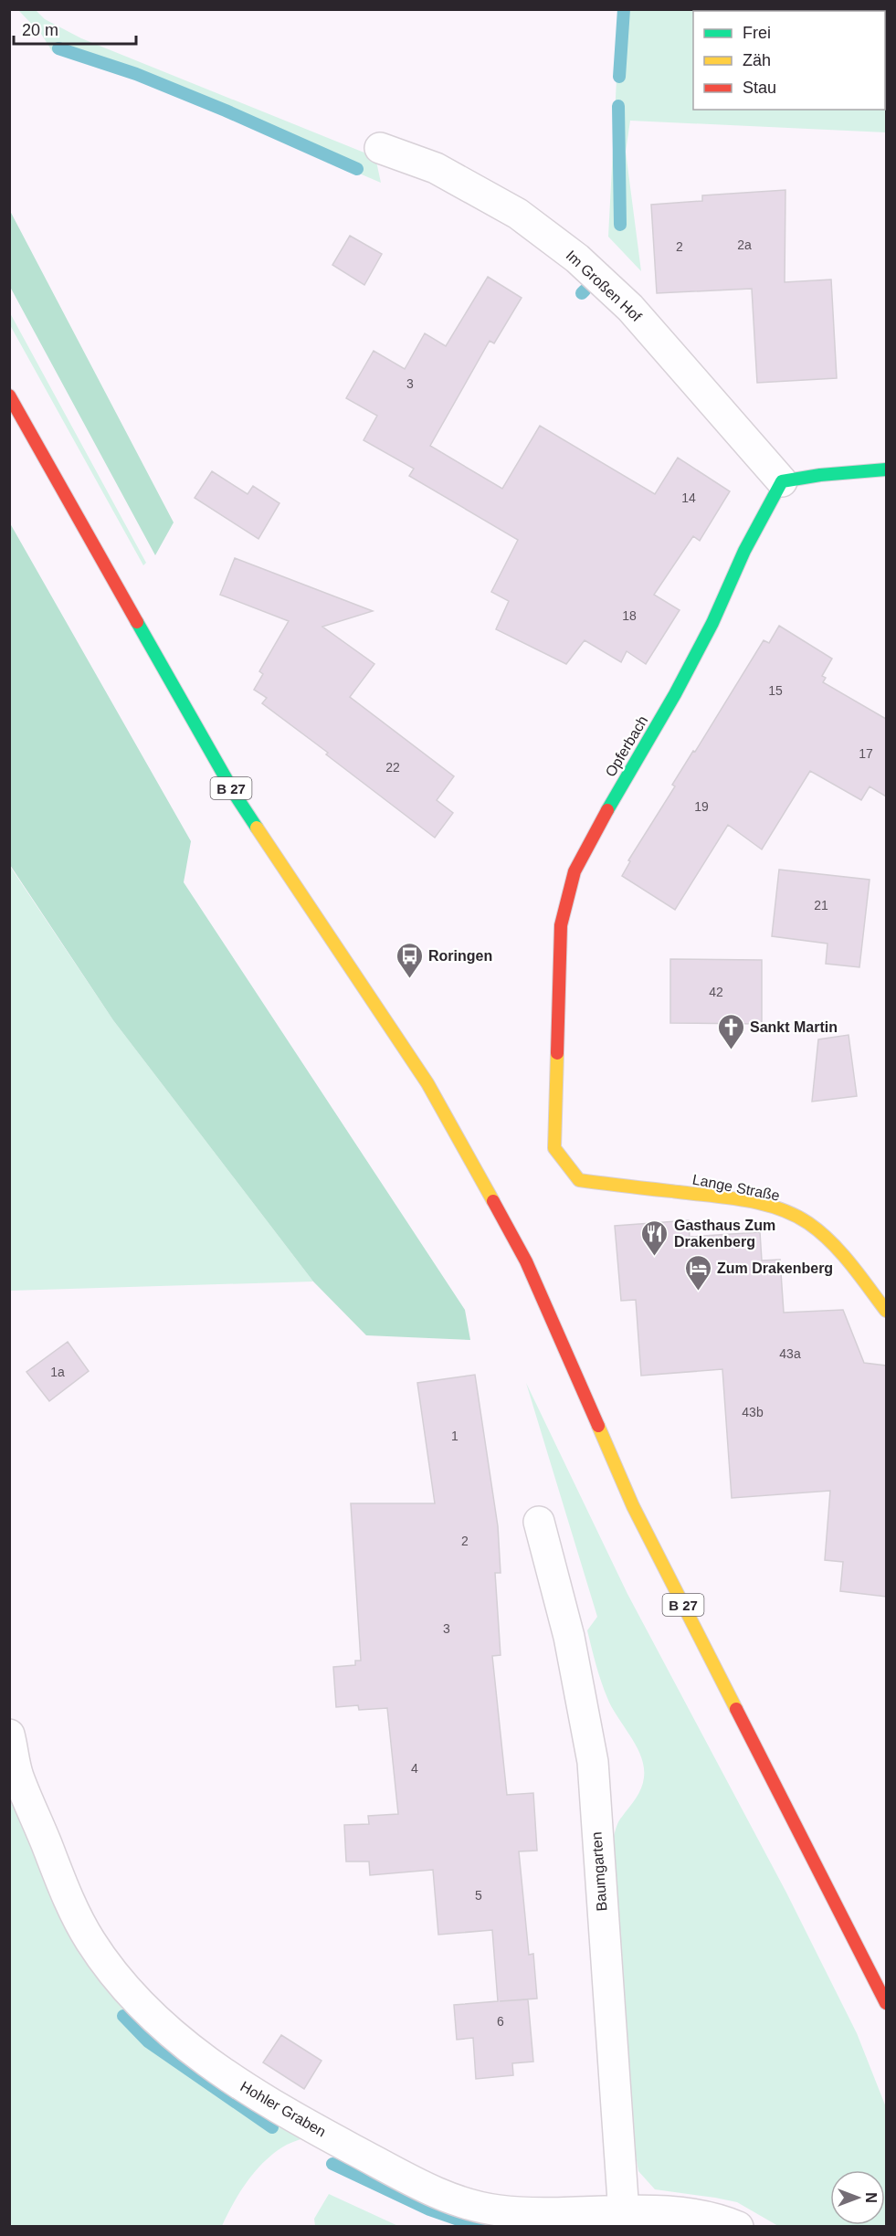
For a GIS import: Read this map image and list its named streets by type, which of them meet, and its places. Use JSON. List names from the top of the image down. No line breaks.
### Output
{"streets":{"main road":["Opferbach","B 27","Lange Straße"],"street":["Im Großen Hof","Baumgarten","Hohler Graben"]},"crossings":[["Im Großen Hof","Opferbach"],["Opferbach","Lange Straße"],["Baumgarten","Hohler Graben"]],"places":{"bus stop":["Roringen"],"church":["Sankt Martin"],"restaurant":["Gasthaus Zum Drakenberg"],"hotel":["Zum Drakenberg"]},"house_numbers":["2a","2","3","14","18","15","17","22","19","21","42","43a","1a","43b","1","2","3","4","5","6"],"legend":["Frei","Zäh","Stau"],"scale_bar":"20 m","north":"right"}
